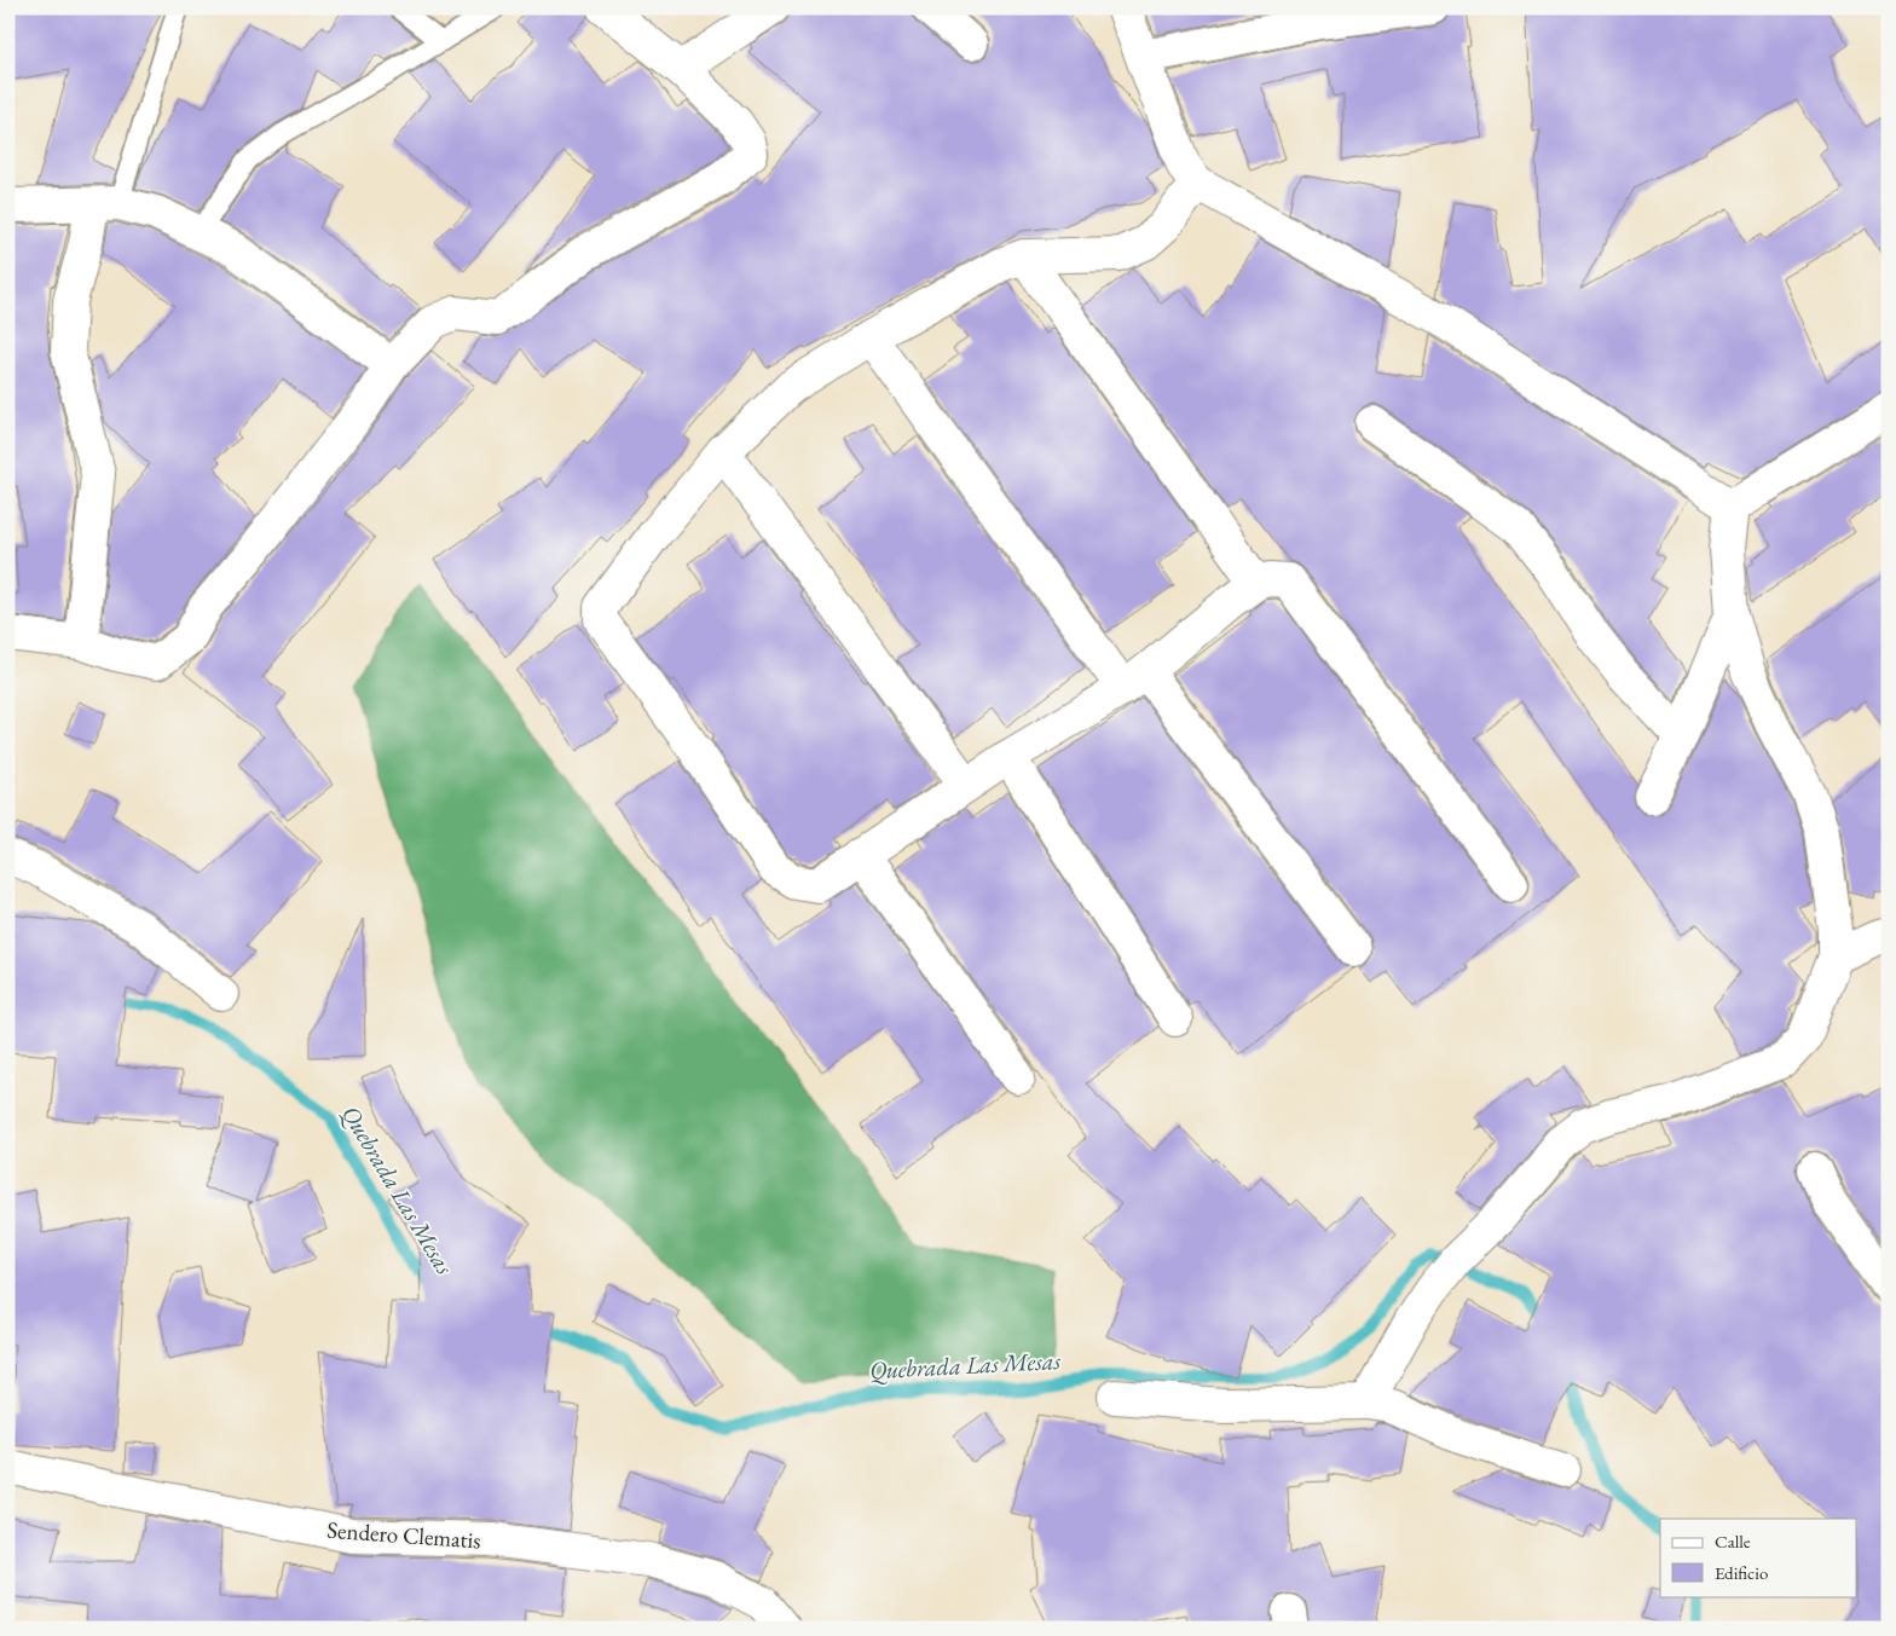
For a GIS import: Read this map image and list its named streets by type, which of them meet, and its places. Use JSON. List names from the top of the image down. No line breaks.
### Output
{"streets":{"street":["Sendero Clematis"]},"water":["Quebrada Las Mesas"],"legend":["Calle","Edificio"]}
